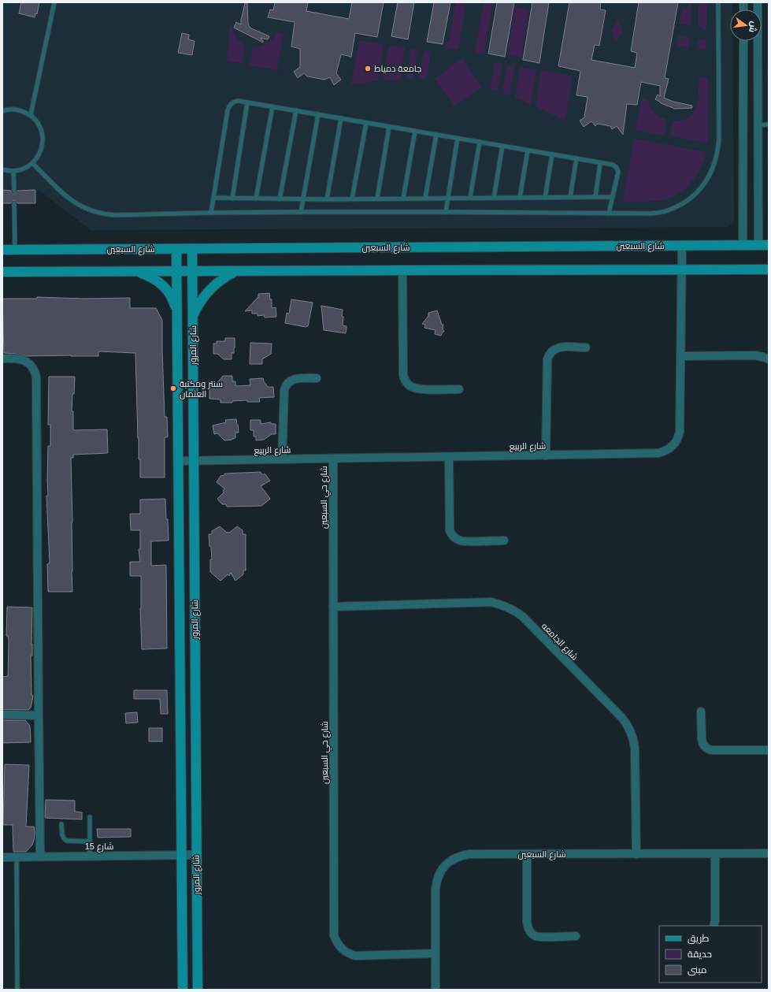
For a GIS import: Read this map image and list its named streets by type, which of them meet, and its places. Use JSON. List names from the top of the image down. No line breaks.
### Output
{"streets":{"main road":["شارع السبعين","شارع المرور"],"street":["شارع الربيع","شارع حي السبعين","شارع الجامعه","شارع 15"]},"crossings":[["شارع السبعين","شارع المرور"],["شارع السبعين","شارع الربيع"],["شارع السبعين","شارع حي السبعين"],["شارع السبعين","شارع الجامعه"],["شارع المرور","شارع الربيع"],["شارع المرور","شارع 15"],["شارع الربيع","شارع حي السبعين"],["شارع حي السبعين","شارع الجامعه"]],"places":["جامعة دمياط","سنتر ومكتبة العثمان"],"legend":["طريق","حديقة","مبنى"],"north":"right"}
